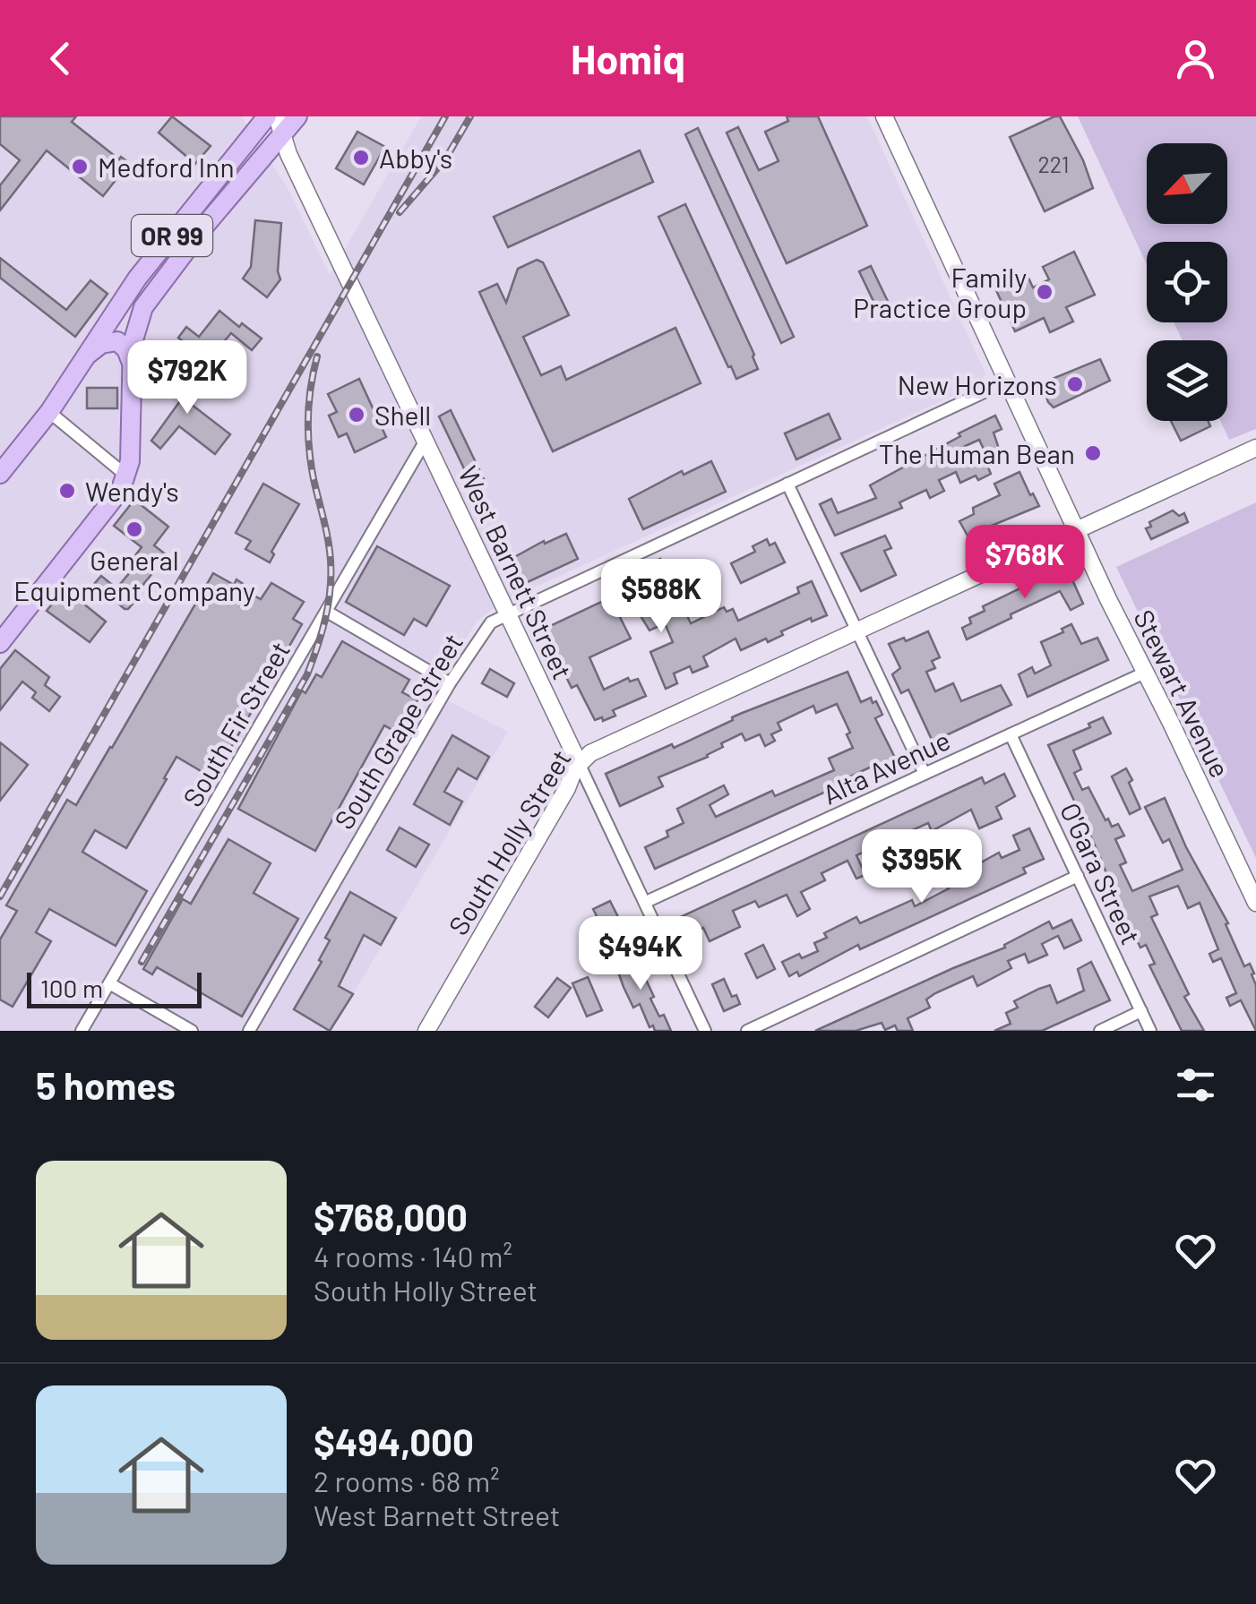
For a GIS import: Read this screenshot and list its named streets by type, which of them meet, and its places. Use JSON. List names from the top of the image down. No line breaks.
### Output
{"streets":{"main road":["OR 99"],"street":["West Barnett Street","Stewart Avenue","South Fir Street","South Grape Street","Alta Avenue","South Holly Street","O'Gara Street"]},"crossings":[["OR 99","West Barnett Street"],["West Barnett Street","South Fir Street"],["West Barnett Street","South Grape Street"],["West Barnett Street","Alta Avenue"],["West Barnett Street","South Holly Street"],["Stewart Avenue","South Grape Street"],["Stewart Avenue","Alta Avenue"],["Stewart Avenue","South Holly Street"],["Alta Avenue","O'Gara Street"]],"places":["Abby's","Medford Inn","Family Practice Group","New Horizons","Shell","The Human Bean","Wendy's","General Equipment Company"],"house_numbers":["221"],"scale_bar":"100 m","north":"bottom left","page":{"header":"Homiq","price":["$792K","$768K","$588K","$395K","$494K"],"scale":"100 m","heading":"5 homes","list":[{"name":"$768,000","note":"4 rooms · 140 m² · South Holly Street"},{"name":"$494,000","note":"2 rooms · 68 m² · West Barnett Street"}]}}
